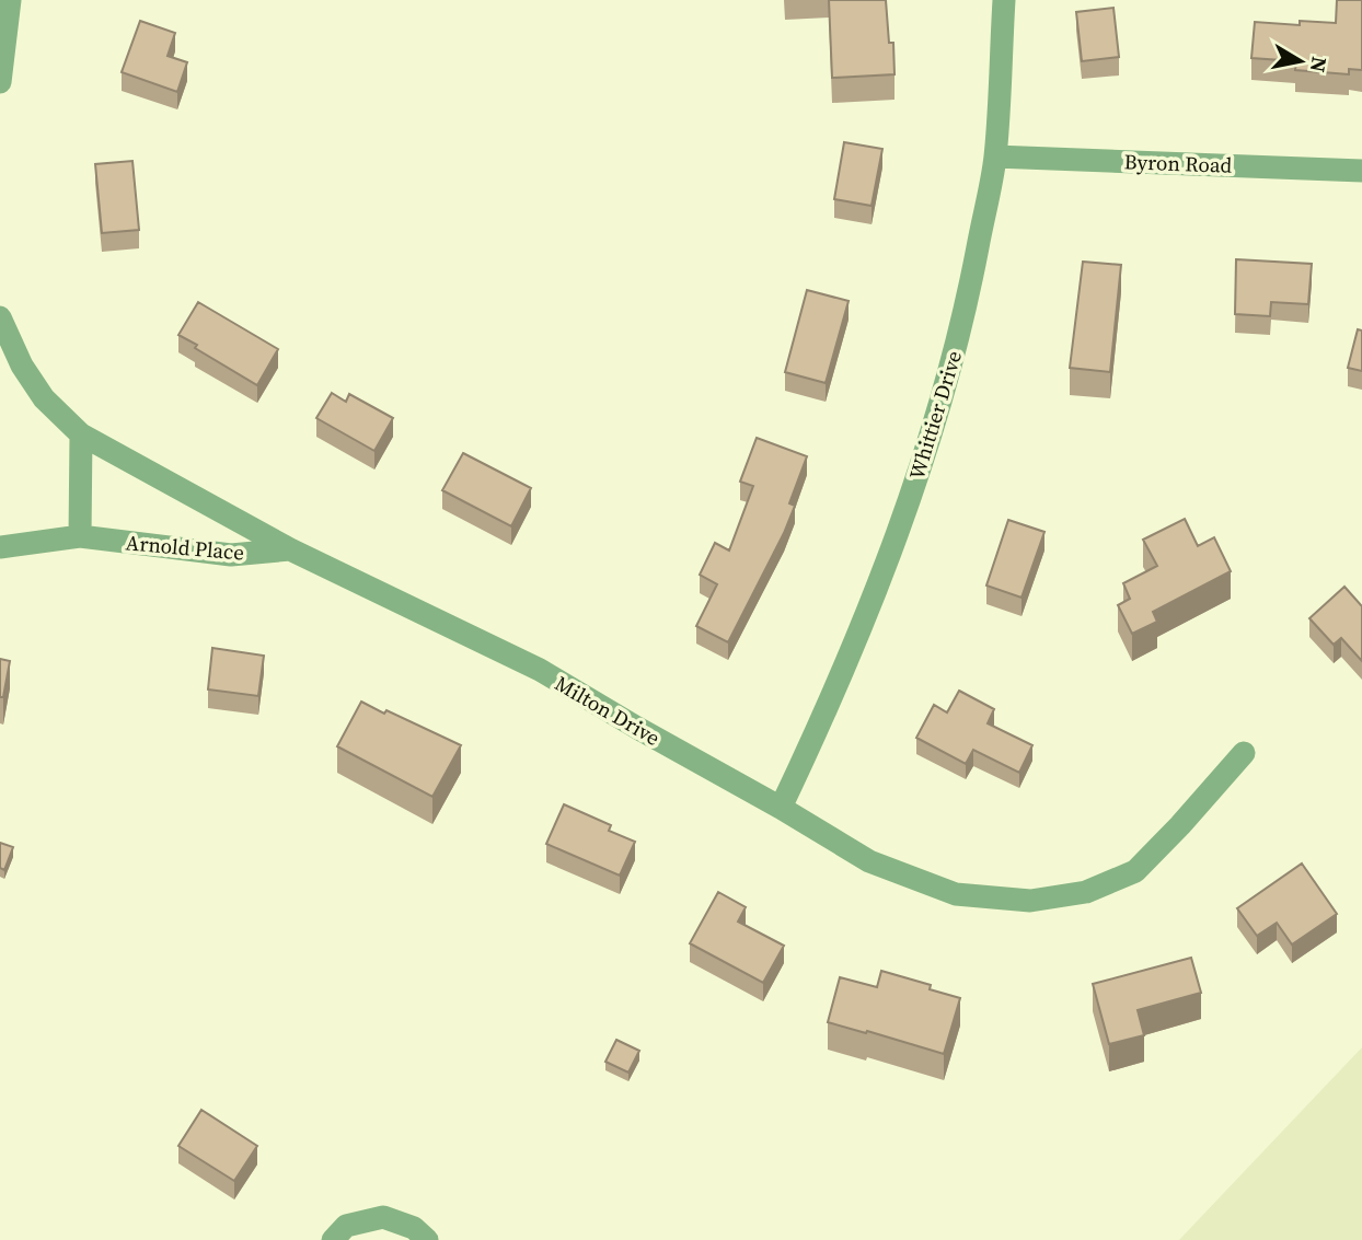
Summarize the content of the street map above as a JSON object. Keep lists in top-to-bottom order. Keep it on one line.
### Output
{"streets":{"street":["Byron Road","Whittier Drive","Arnold Place","Milton Drive"]},"crossings":[["Byron Road","Whittier Drive"],["Whittier Drive","Milton Drive"],["Arnold Place","Milton Drive"]],"north":"right"}
